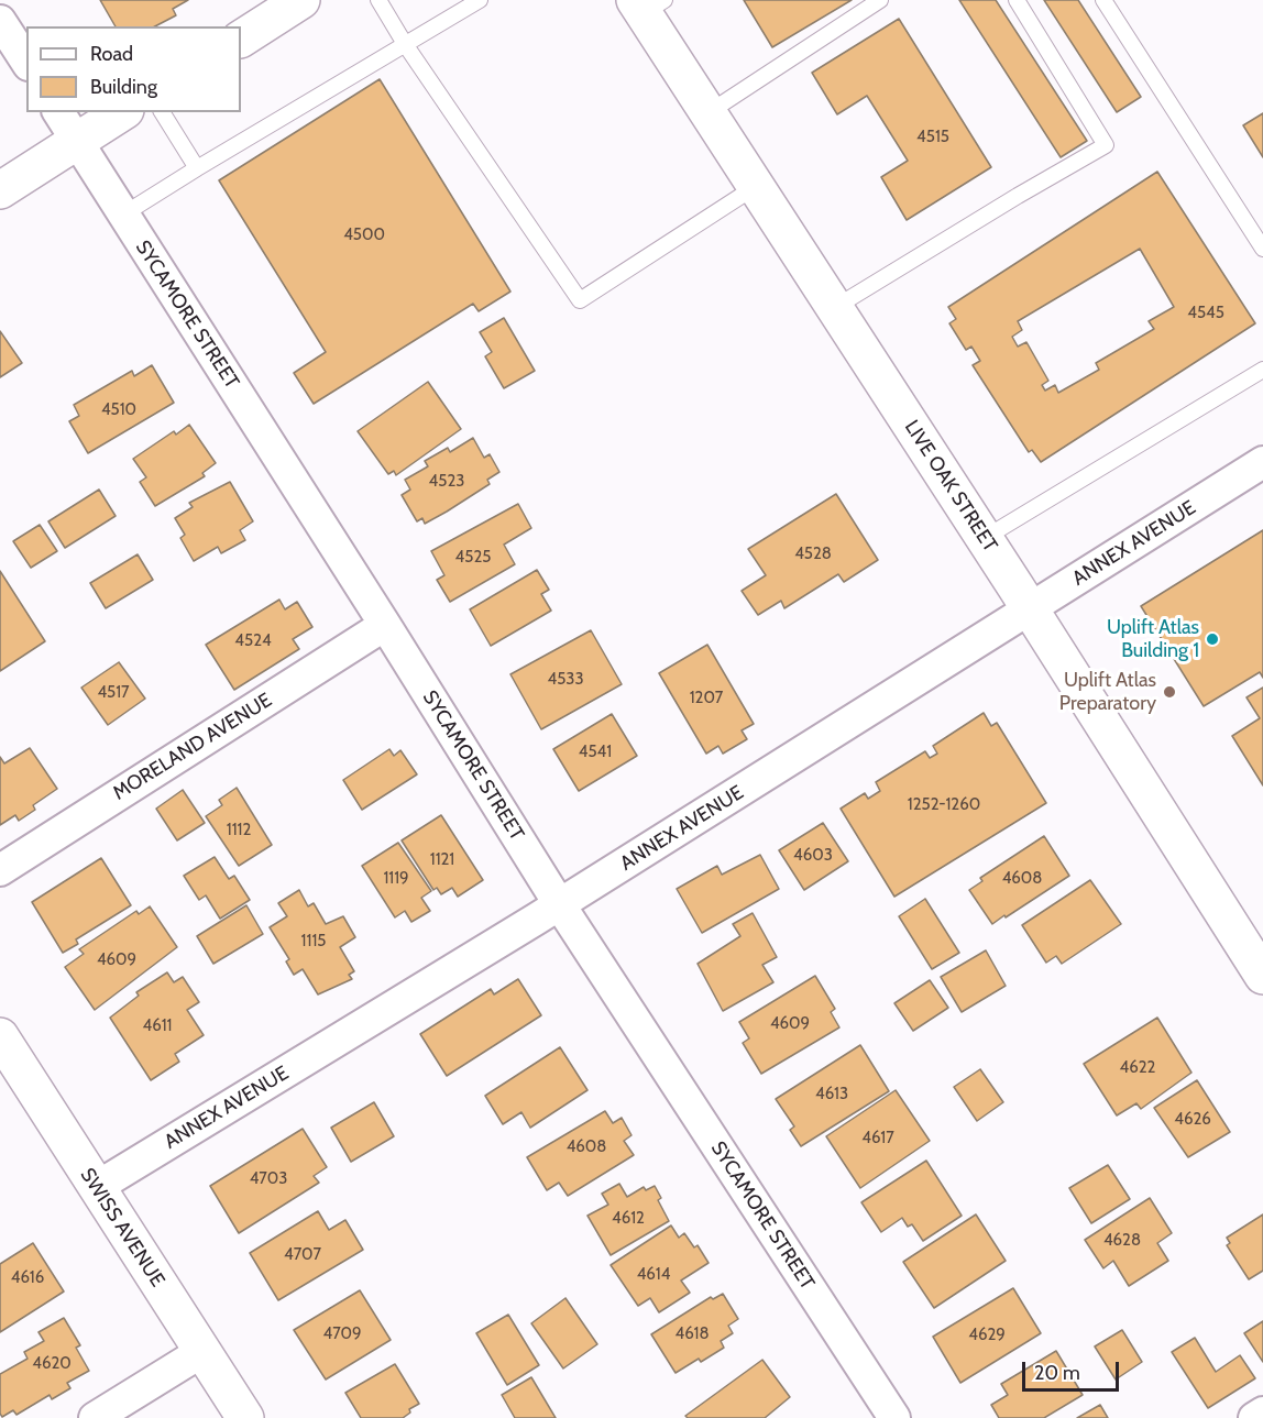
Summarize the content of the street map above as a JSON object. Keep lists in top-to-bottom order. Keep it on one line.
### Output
{"streets":{"street":["SYCAMORE STREET","LIVE OAK STREET","ANNEX AVENUE","MORELAND AVENUE","SWISS AVENUE"]},"crossings":[["SYCAMORE STREET","ANNEX AVENUE"],["SYCAMORE STREET","MORELAND AVENUE"],["LIVE OAK STREET","ANNEX AVENUE"],["ANNEX AVENUE","SWISS AVENUE"]],"places":["Uplift Atlas Building 1","Uplift Atlas Preparatory"],"house_numbers":["4515","4500","4545","4510","4523","4528","4525","4524","4533","4517","1207","4541","1252-1260","1112","4603","1121","1119","4608","1115","4609","4609","4611","4622","4613","4626","4617","4608","4703","4612","4628","4707","4614","4616","4709","4618","4629","4620"],"legend":["Road","Building"],"scale_bar":"20 m"}
